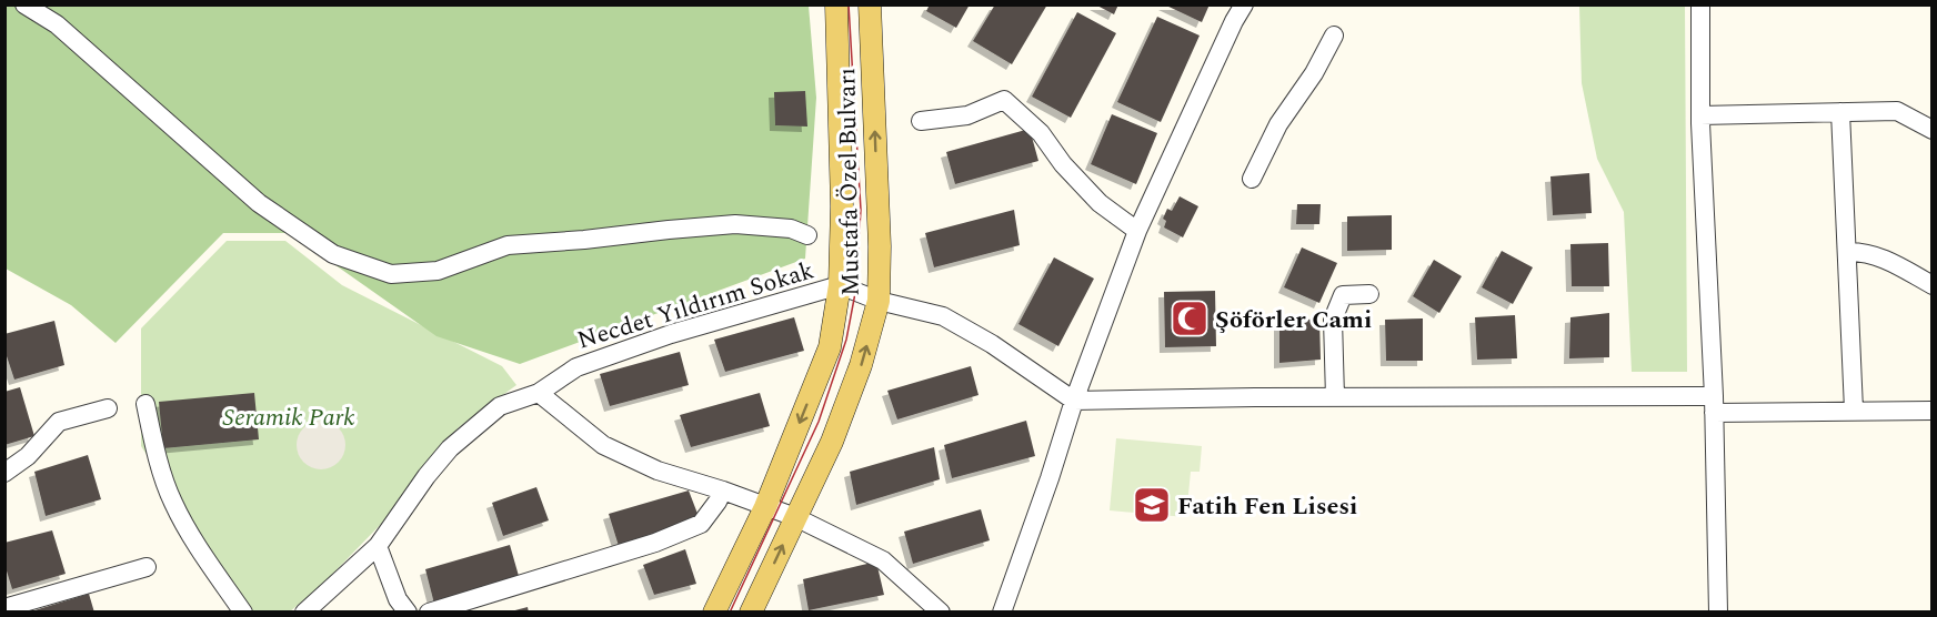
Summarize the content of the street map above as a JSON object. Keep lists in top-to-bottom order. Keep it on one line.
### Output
{"streets":{"main road":["Mustafa Özel Bulvarı"],"street":["Necdet Yıldırım Sokak"]},"crossings":[["Mustafa Özel Bulvarı","Necdet Yıldırım Sokak"]],"parks":["Seramik Park"],"places":{"mosque":["Şöförler Cami"],"school or university":["Fatih Fen Lisesi"]}}
